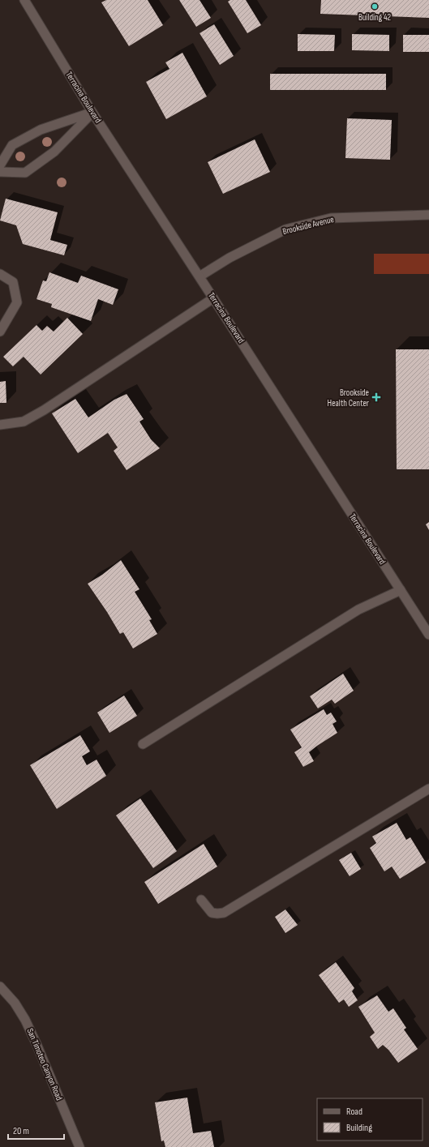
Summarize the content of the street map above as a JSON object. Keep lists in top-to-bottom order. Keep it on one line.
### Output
{"streets":{"main road":["Terracina Boulevard","Brookside Avenue","San Timoteo Canyon Road"]},"crossings":[["Terracina Boulevard","Brookside Avenue"]],"places":{"other":["Building 42"],"health":["Brookside Health Center"]},"legend":["Road","Building"],"scale_bar":"20 m"}
